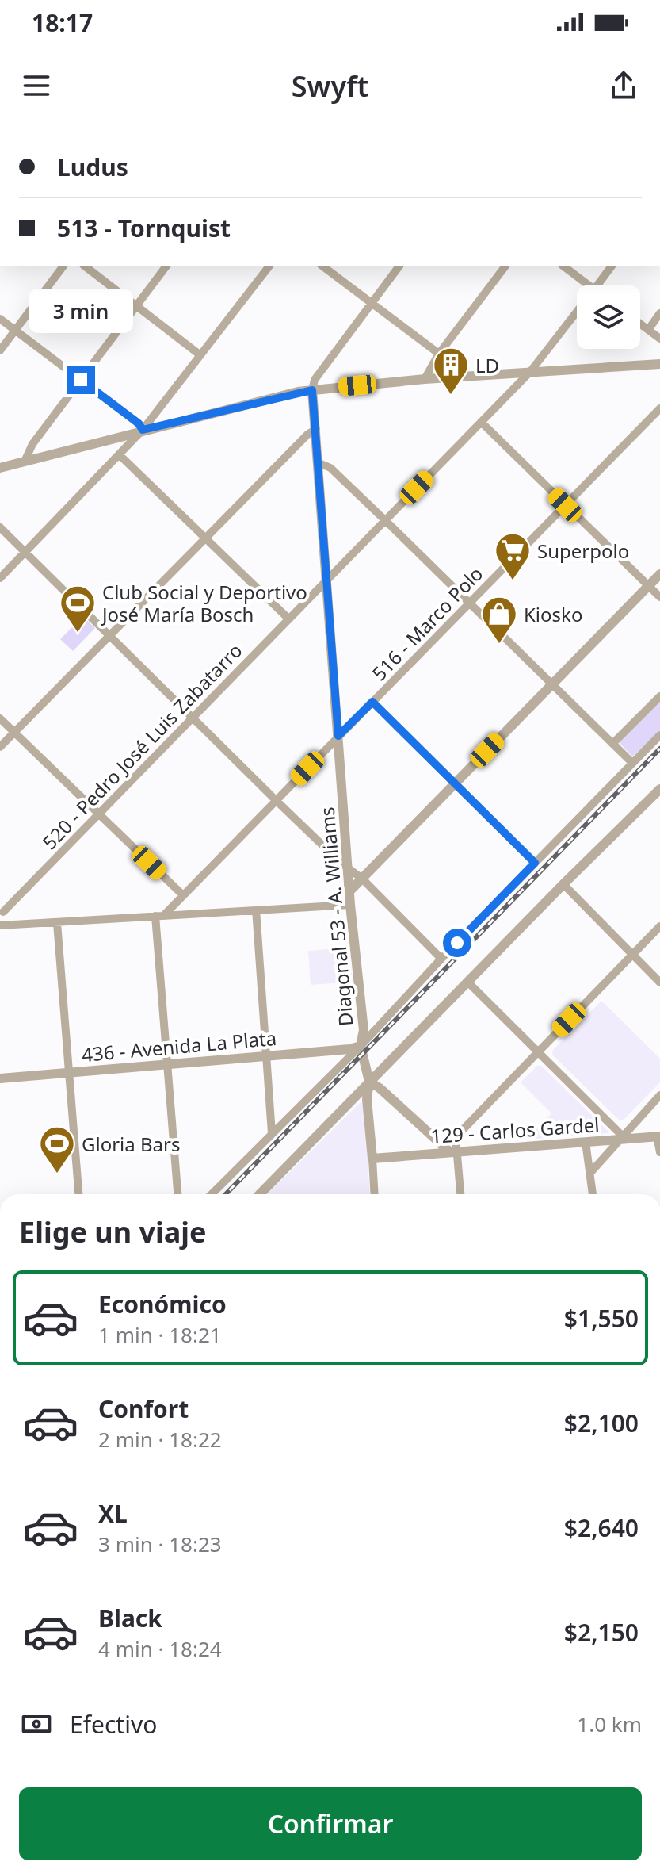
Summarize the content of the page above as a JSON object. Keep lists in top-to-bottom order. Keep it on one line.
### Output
{"streets":{"street":["516 - Marco Polo","520 - Pedro José Luis Zabatarro","Diagonal 53 - A. Williams","436 - Avenida La Plata","129 - Carlos Gardel"]},"crossings":[["516 - Marco Polo","Diagonal 53 - A. Williams"],["520 - Pedro José Luis Zabatarro","Diagonal 53 - A. Williams"],["Diagonal 53 - A. Williams","436 - Avenida La Plata"],["Diagonal 53 - A. Williams","129 - Carlos Gardel"]],"places":{"building":["LD"],"supermarket":["Superpolo"],"sports":["Club Social y Deportivo José María Bosch","Gloria Bars"],"shop":["Kiosko"]},"page":{"status":"18:17","header":"Swyft","banner":["Ludus","513 - Tornquist"],"bubble":"3 min","heading":"Elige un viaje","list":[{"name":"Económico","note":"1 min · 18:21","value":"$1,550"},{"name":"Confort","note":"2 min · 18:22","value":"$2,100"},{"name":"XL","note":"3 min · 18:23","value":"$2,640"},{"name":"Black","note":"4 min · 18:24","value":"$2,150"}],"pay":["Efectivo","1.0 km"],"buttons":"Confirmar"}}
